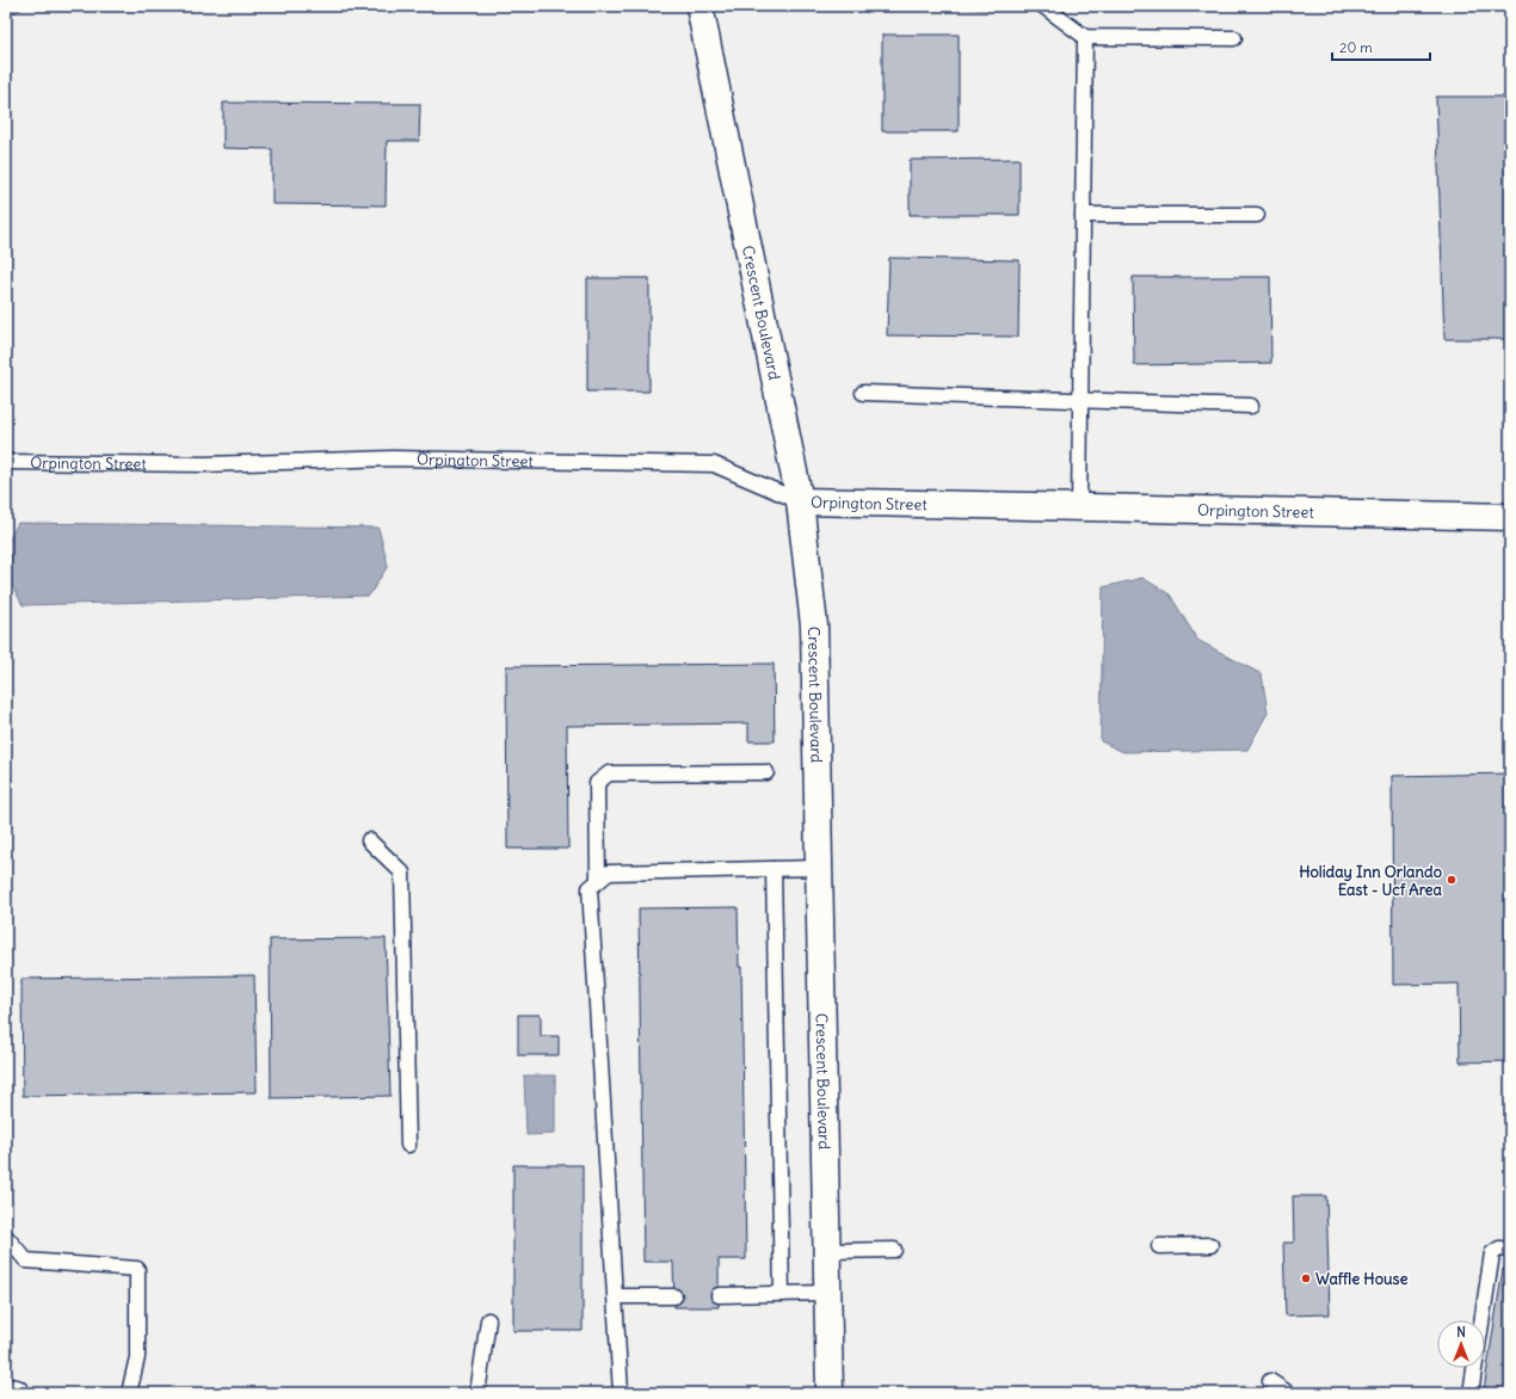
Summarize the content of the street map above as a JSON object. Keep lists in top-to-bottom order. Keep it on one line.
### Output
{"streets":{"main road":["Crescent Boulevard","Orpington Street"]},"crossings":[["Crescent Boulevard","Orpington Street"]],"places":["Holiday Inn Orlando East - Ucf Area","Waffle House"],"scale_bar":"20 m","north":"top"}
